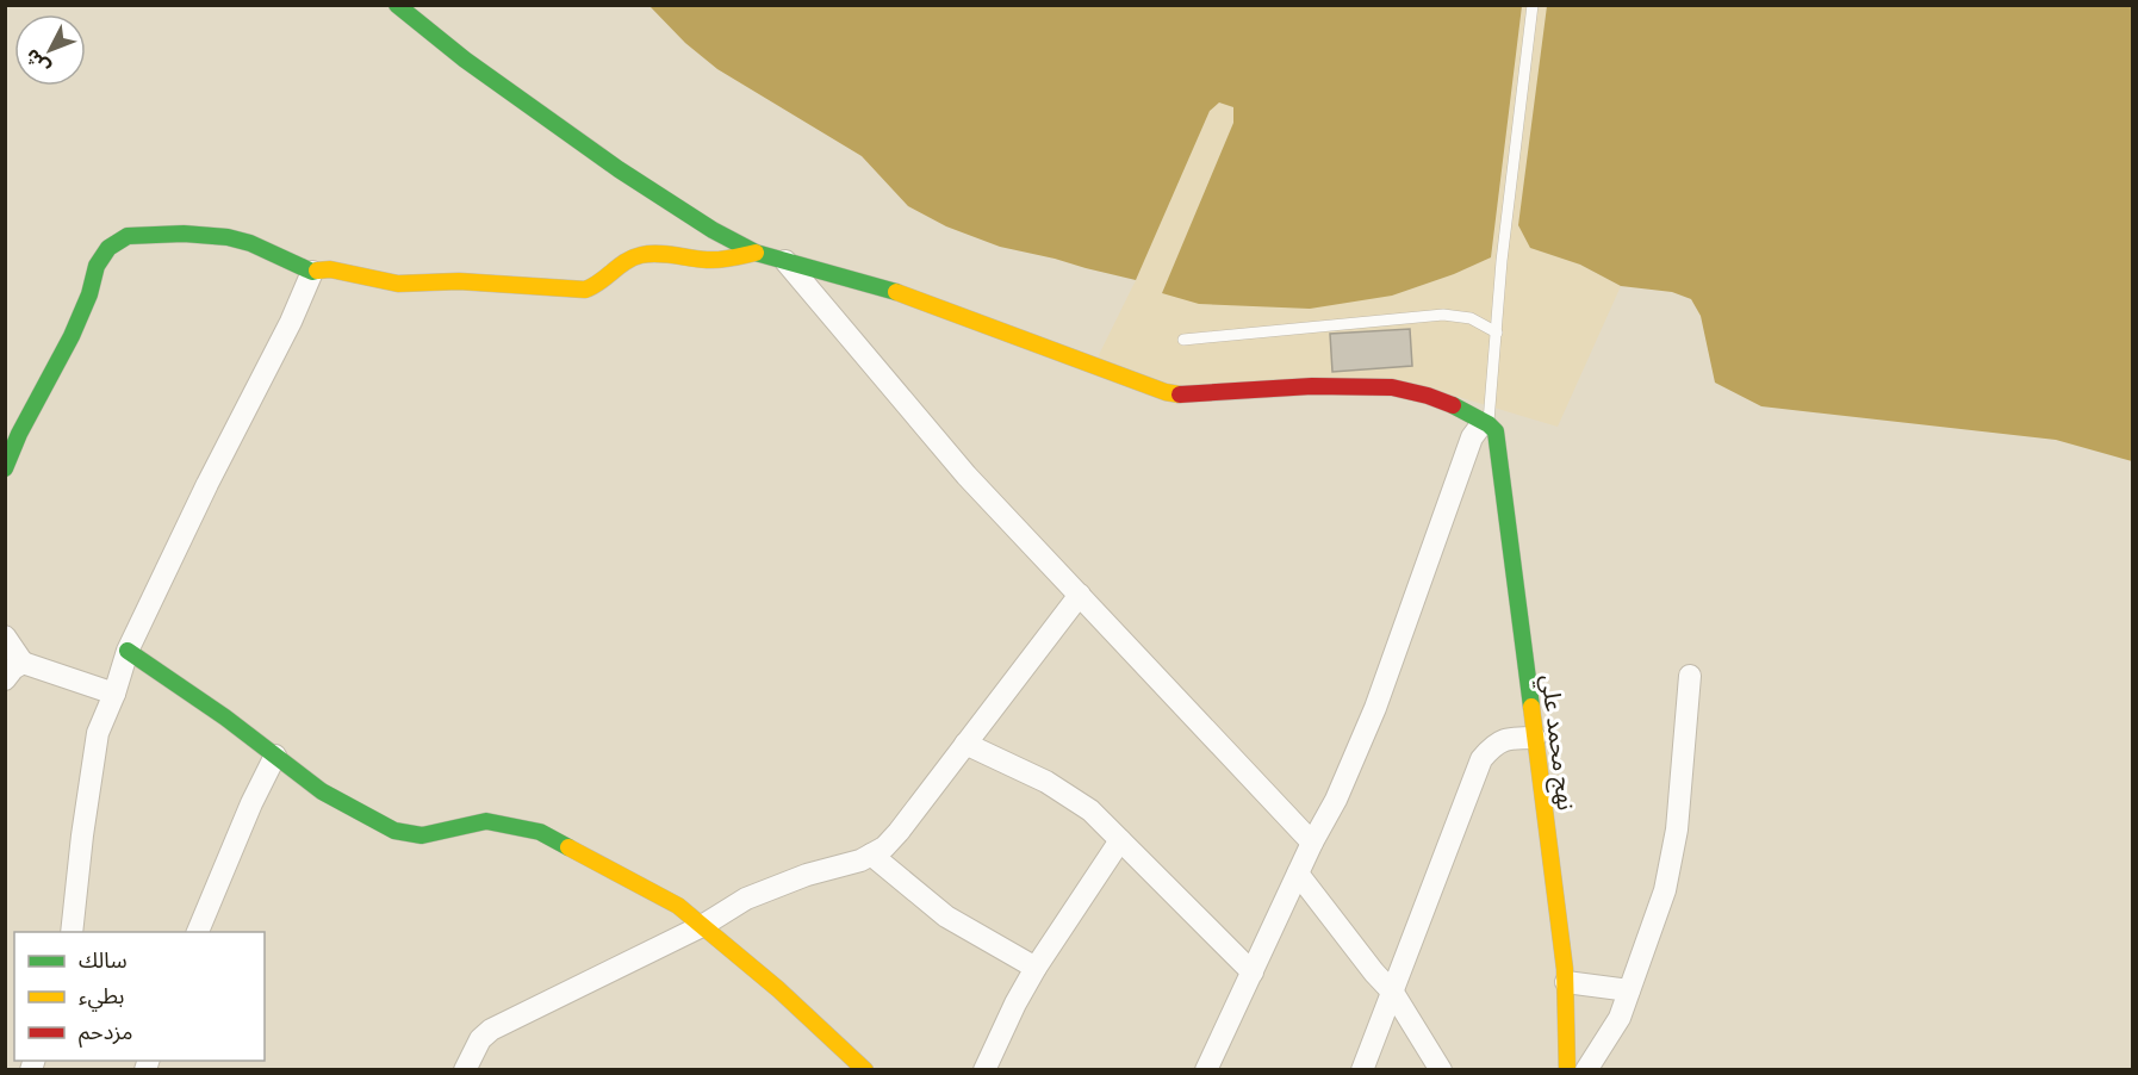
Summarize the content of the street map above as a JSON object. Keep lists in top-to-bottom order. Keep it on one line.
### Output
{"streets":{"street":["نهج محمد علي"]},"legend":["سالك","بطيء","مزدحم"],"north":"bottom left"}
